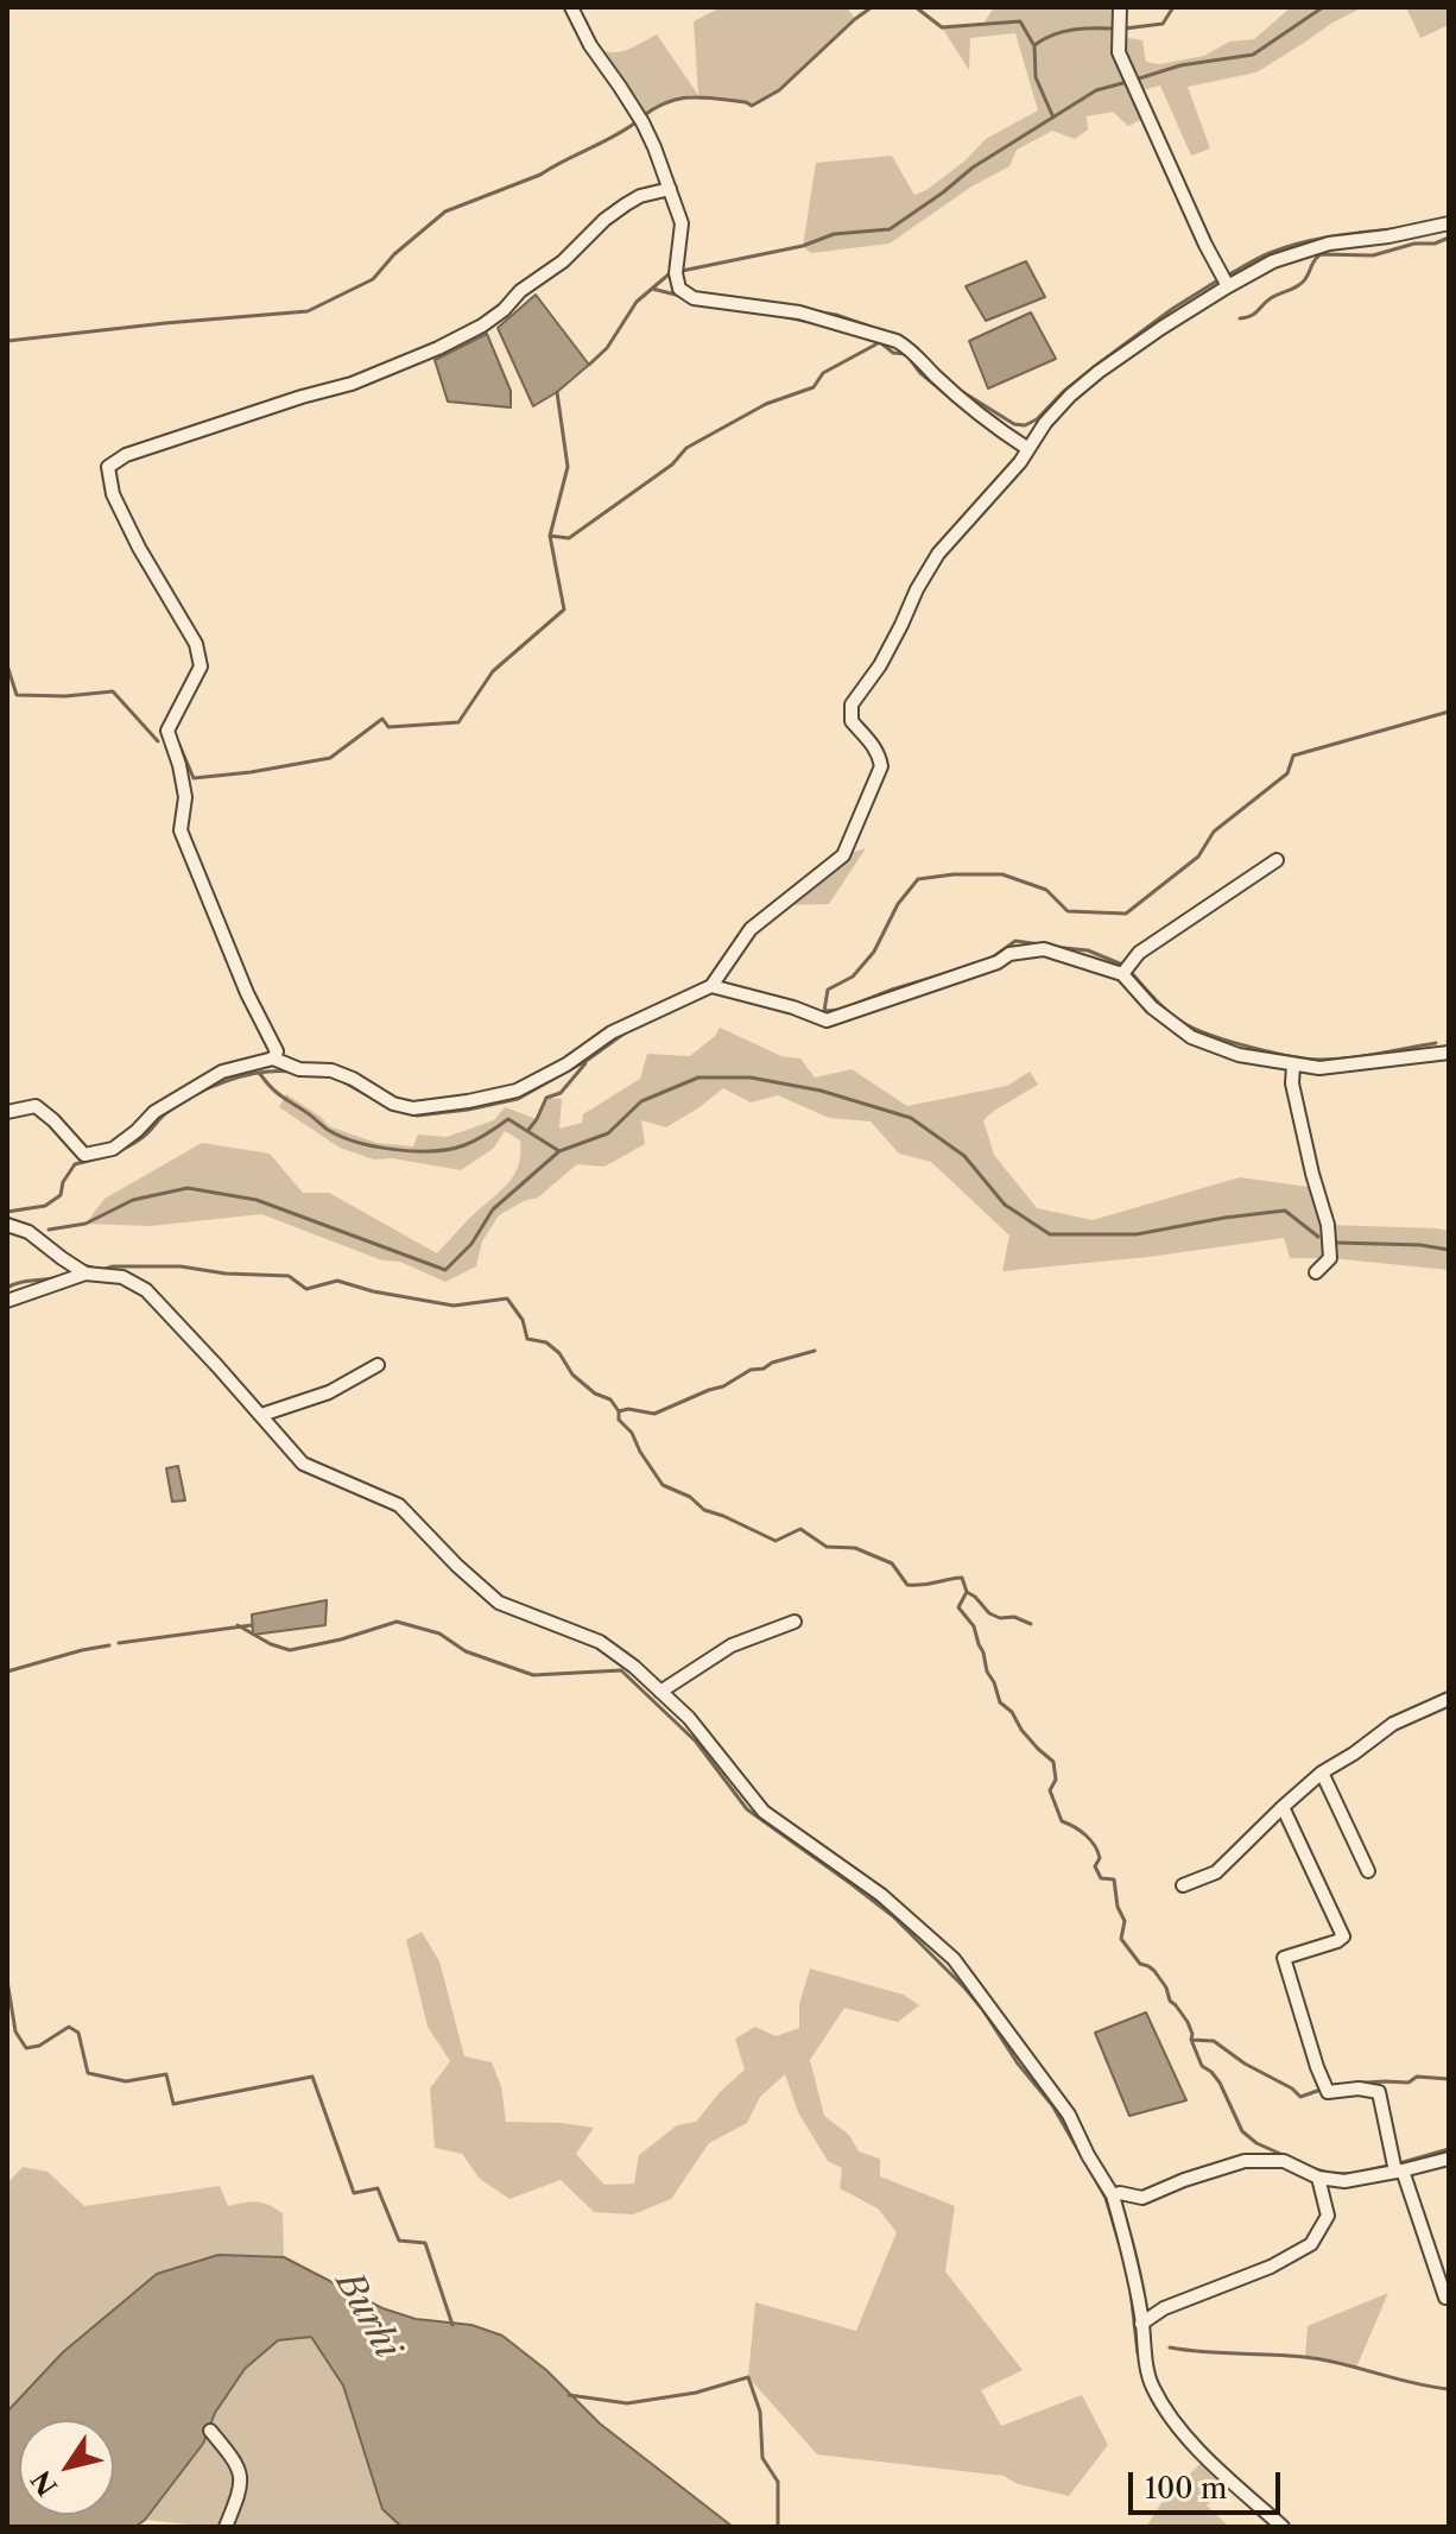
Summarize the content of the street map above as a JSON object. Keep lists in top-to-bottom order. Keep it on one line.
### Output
{"water":["Burhi"],"scale_bar":"100 m","north":"bottom left"}
